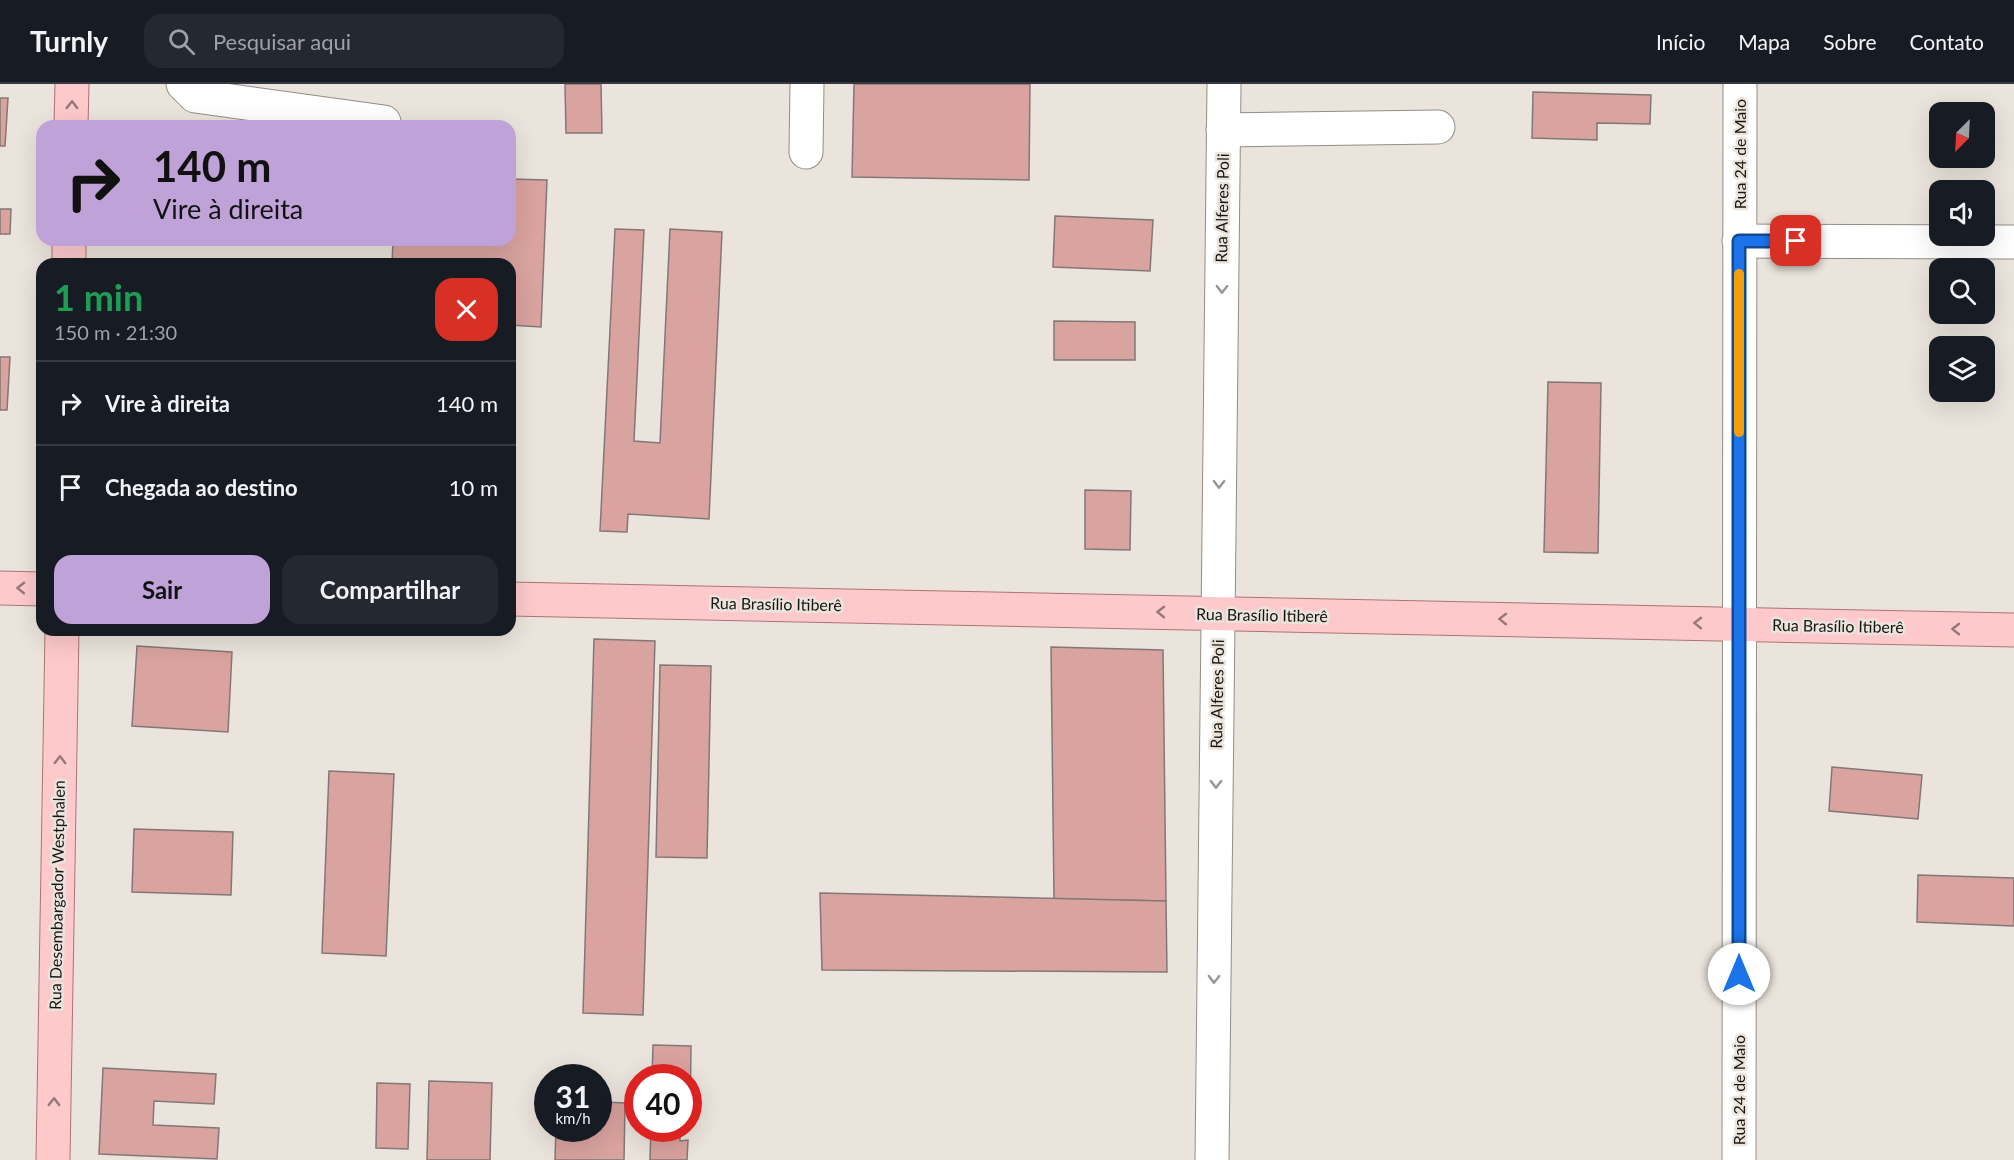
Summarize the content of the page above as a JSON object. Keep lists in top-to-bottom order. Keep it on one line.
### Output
{"streets":{"main road":["Rua Brasílio Itiberê","Rua Desembargador Westphalen"],"street":["Rua 24 de Maio","Rua Alferes Poli"]},"crossings":[["Rua 24 de Maio","Rua Brasílio Itiberê"],["Rua Alferes Poli","Rua Brasílio Itiberê"]],"one_way":["Rua Alferes Poli","Rua Brasílio Itiberê","Rua Desembargador Westphalen"],"north":"bottom left","page":{"header":"Turnly","search":"Pesquisar aqui","nav":["Início","Mapa","Sobre","Contato"],"turn":["140 m","Vire à direita"],"heading":["1 min","150 m · 21:30"],"list":[{"name":"Vire à direita","value":"140 m"},{"name":"Chegada ao destino","value":"10 m"}],"buttons":["Sair","Compartilhar"],"speed":"31 km/h","limit":"40"}}
